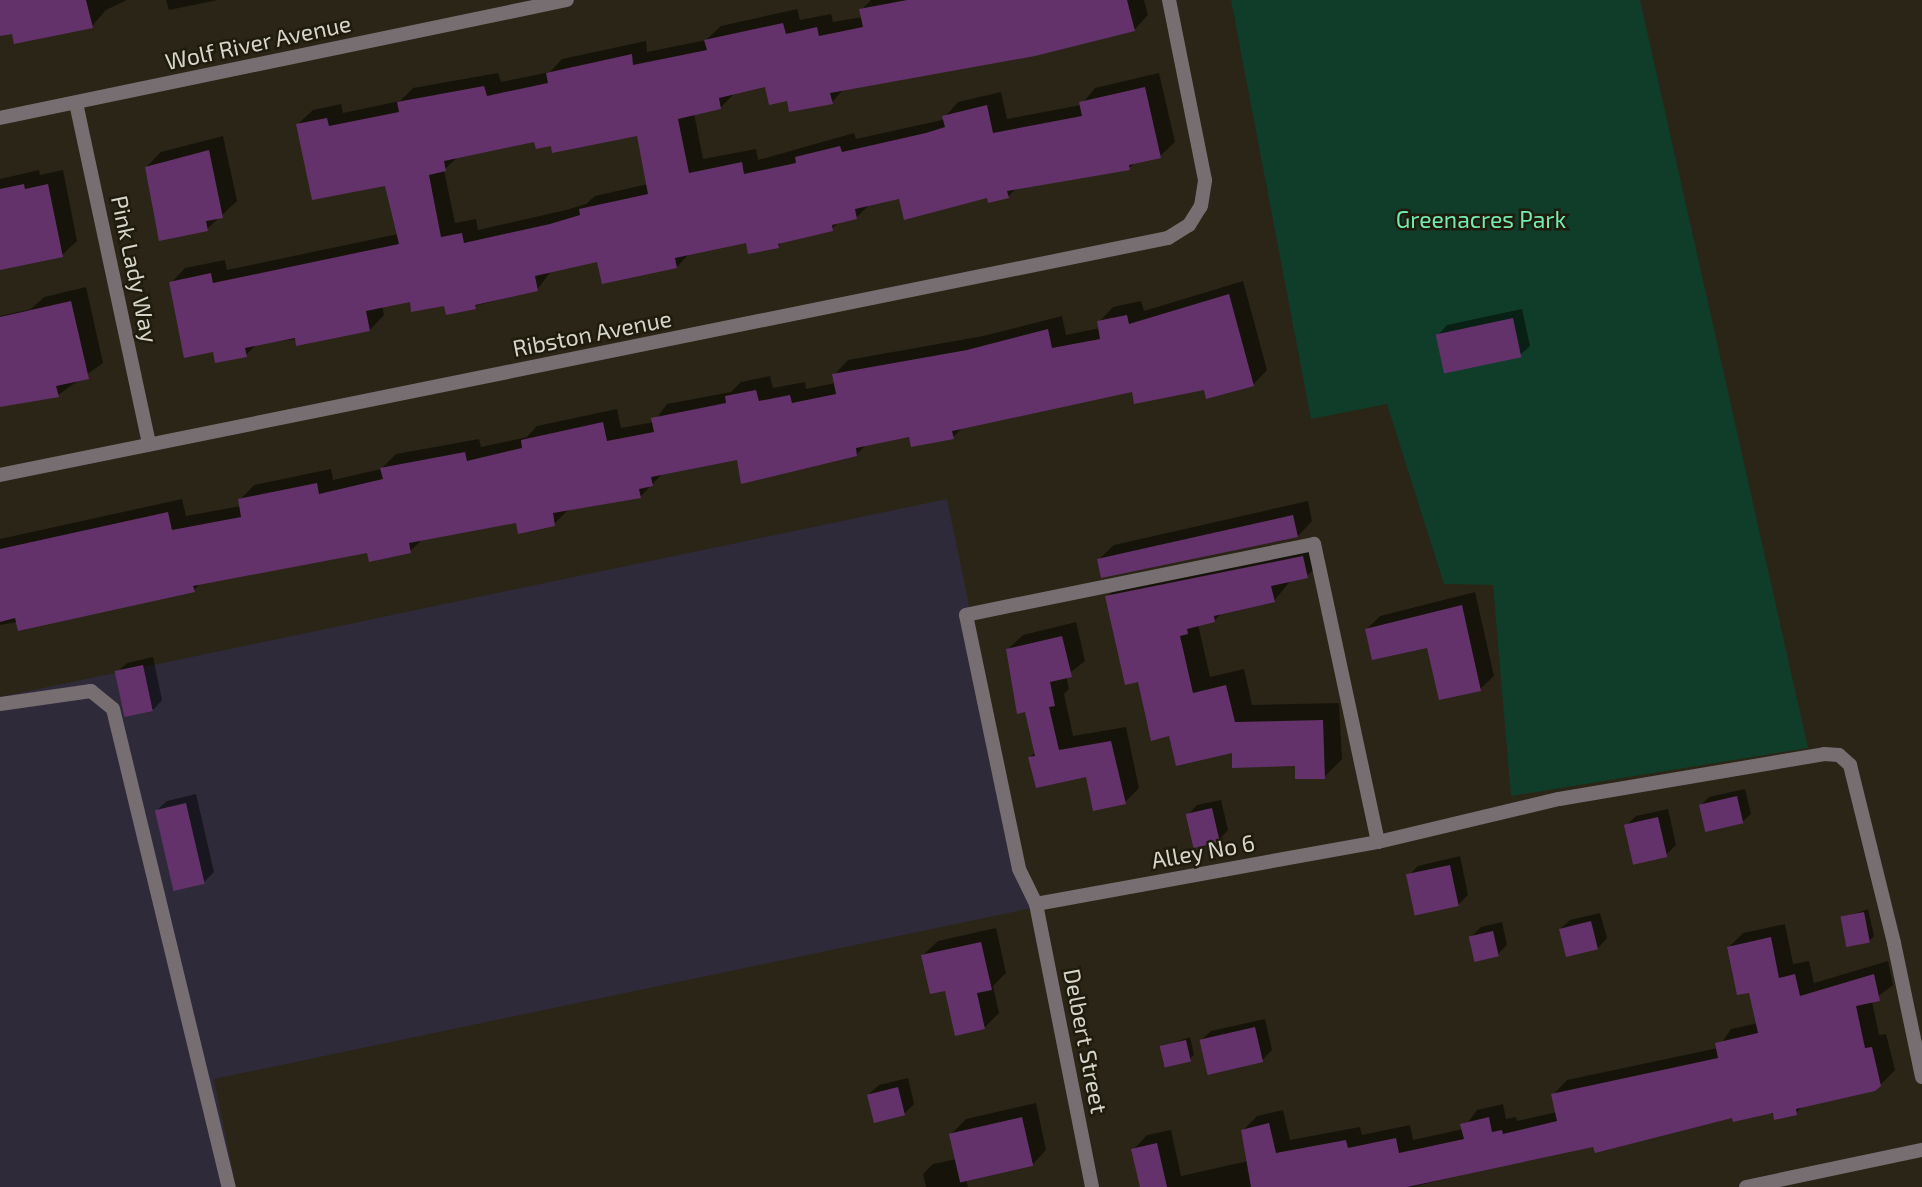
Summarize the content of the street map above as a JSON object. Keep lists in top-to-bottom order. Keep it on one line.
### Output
{"streets":{"street":["Wolf River Avenue","Pink Lady Way","Ribston Avenue","Alley No 6","Delbert Street"]},"crossings":[["Wolf River Avenue","Pink Lady Way"],["Pink Lady Way","Ribston Avenue"],["Alley No 6","Delbert Street"]],"parks":["Greenacres Park"]}
